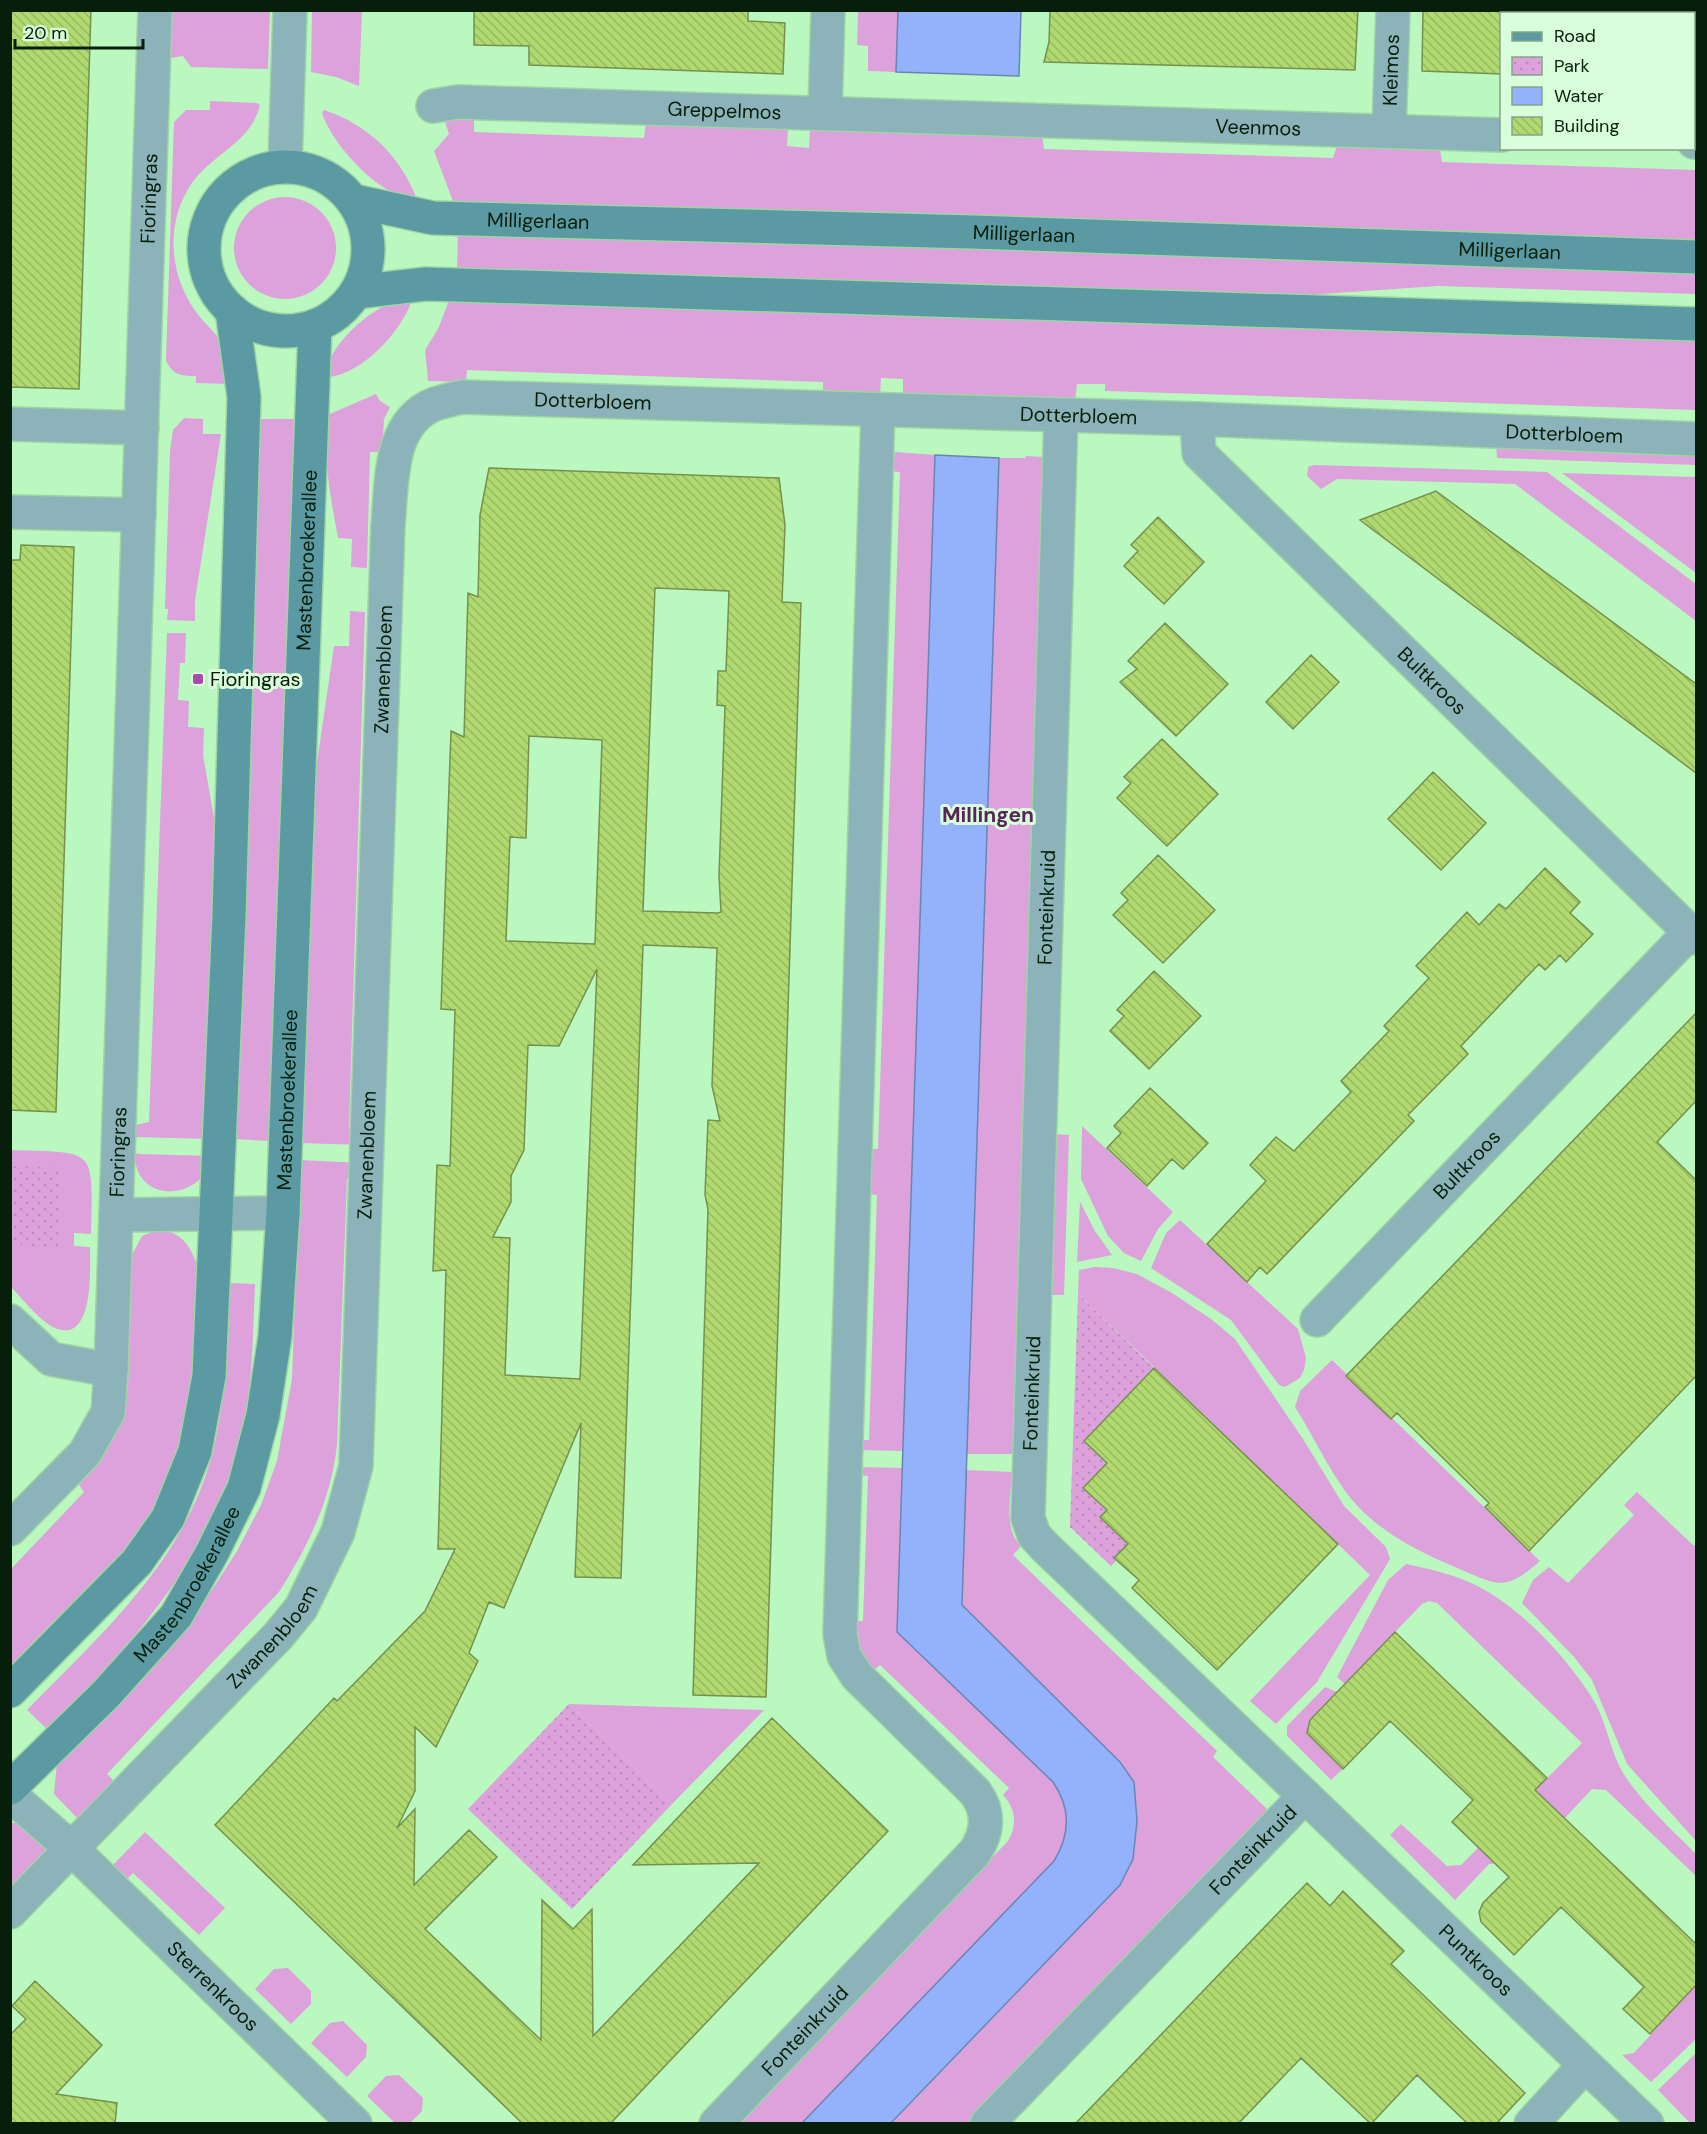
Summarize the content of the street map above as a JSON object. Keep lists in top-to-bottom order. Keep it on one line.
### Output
{"streets":{"main road":["Milligerlaan","Mastenbroekerallee"],"street":["Kleimos","Greppelmos","Veenmos","Fioringras","Dotterbloem","Zwanenbloem","Bultkroos","Fonteinkruid","Puntkroos","Sterrenkroos"]},"crossings":[["Kleimos","Veenmos"],["Greppelmos","Veenmos"],["Fioringras","Mastenbroekerallee"],["Milligerlaan","Mastenbroekerallee"],["Dotterbloem","Zwanenbloem"],["Dotterbloem","Bultkroos"],["Dotterbloem","Fonteinkruid"],["Zwanenbloem","Sterrenkroos"],["Fonteinkruid","Puntkroos"]],"districts":["Millingen"],"places":{"transit":["Fioringras"]},"legend":["Road","Park","Water","Building"],"scale_bar":"20 m"}
